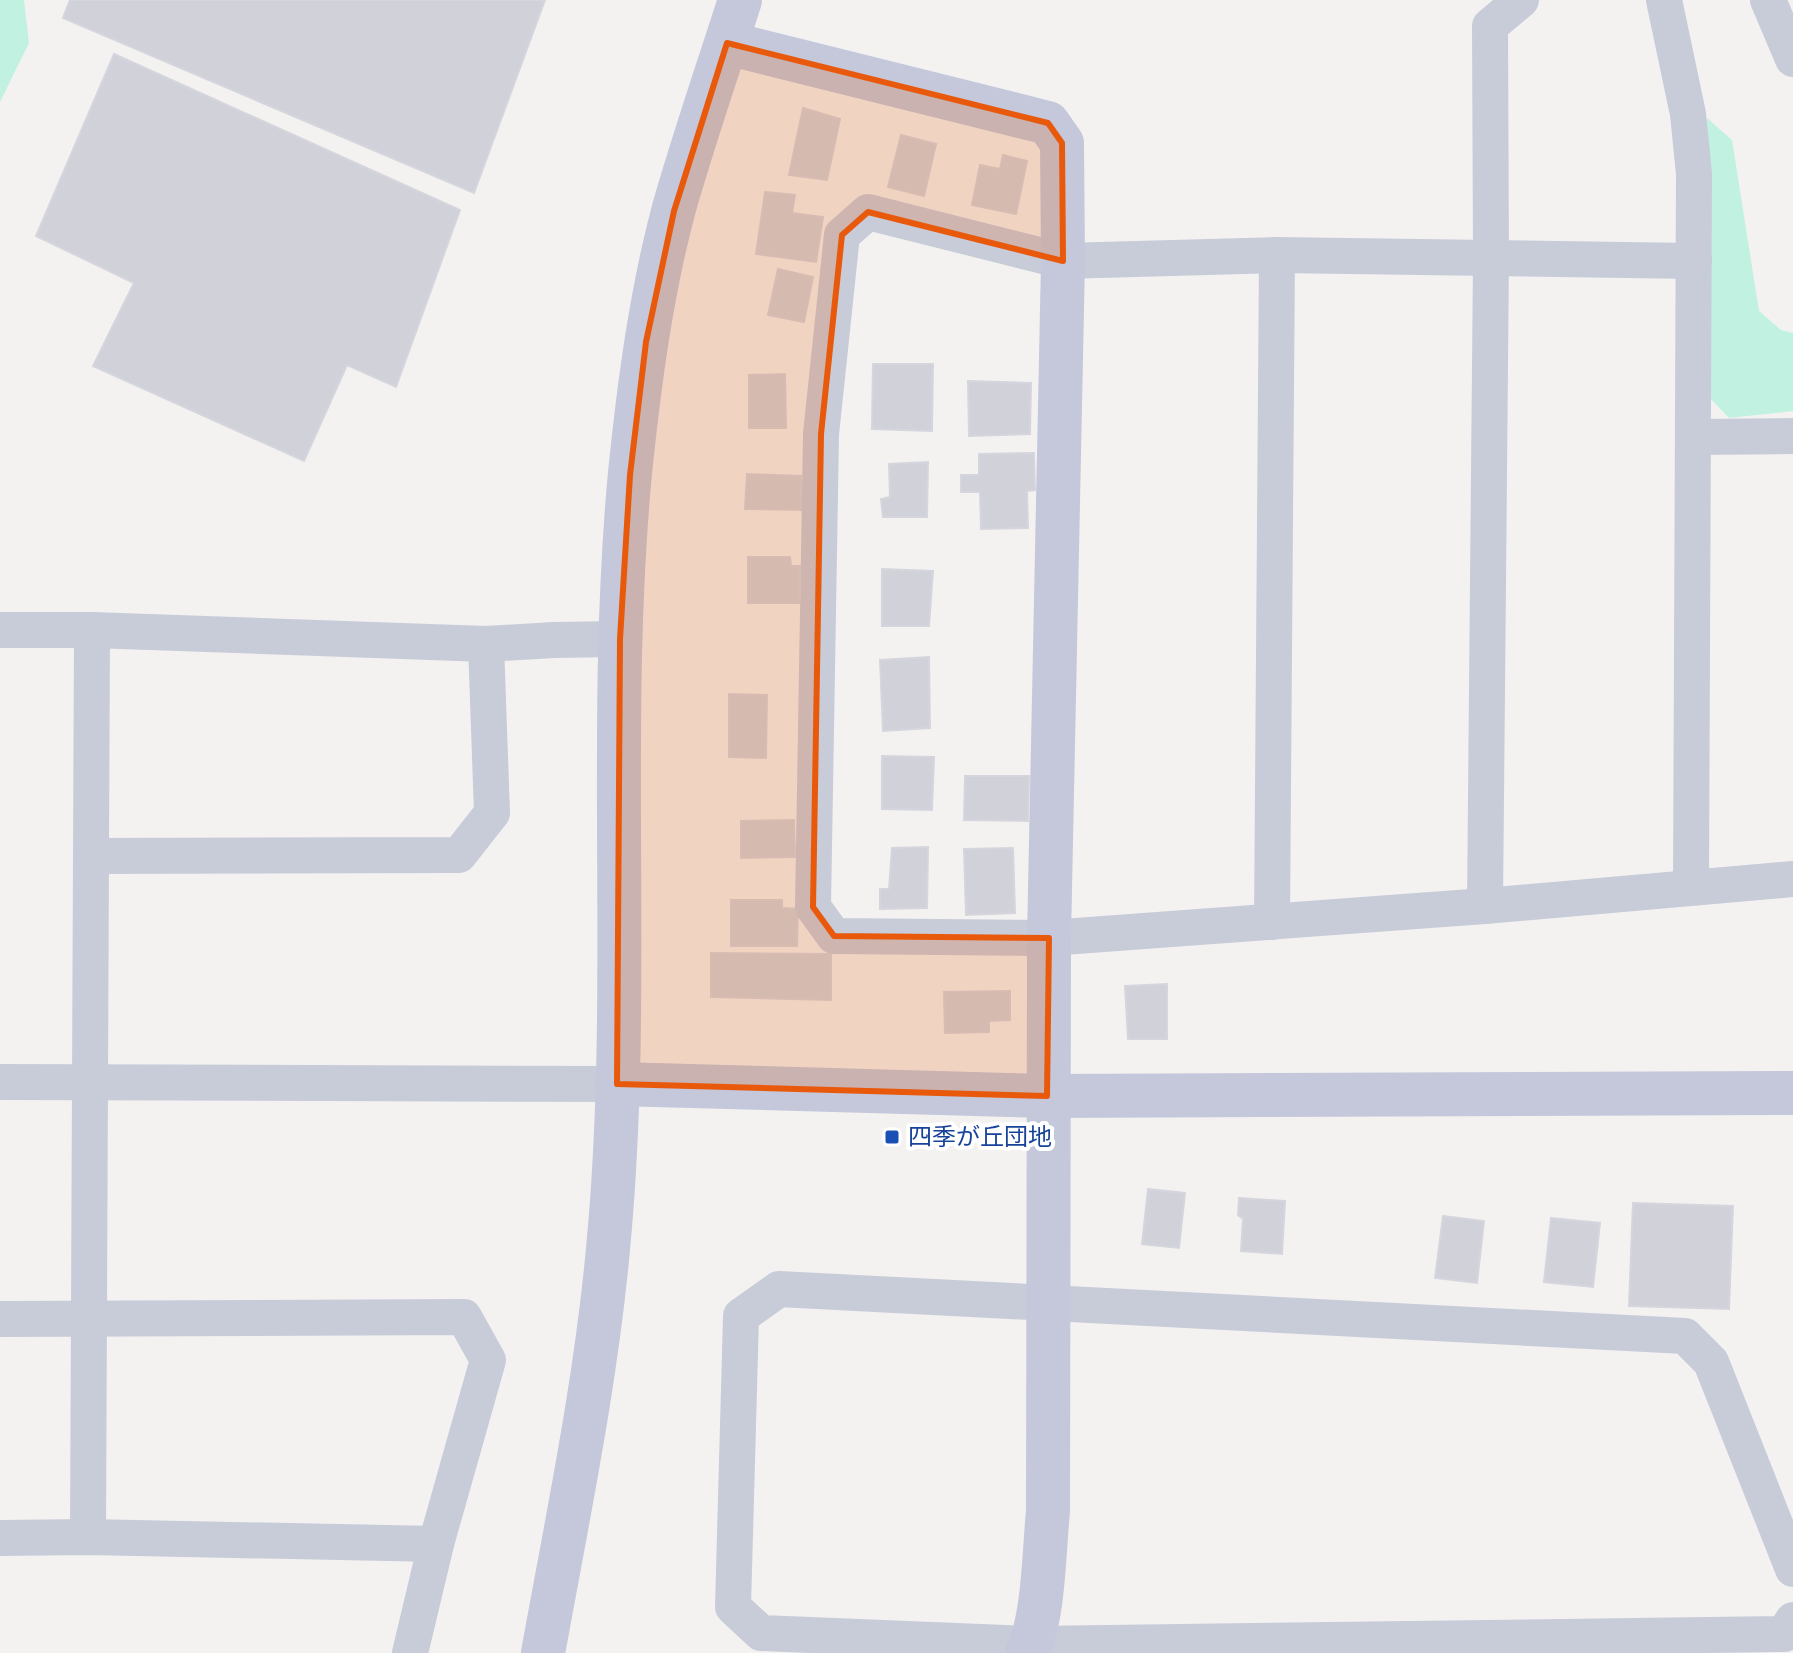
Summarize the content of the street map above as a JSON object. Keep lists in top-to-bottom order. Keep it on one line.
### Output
{"places":{"transit":["四季が丘団地"]}}
